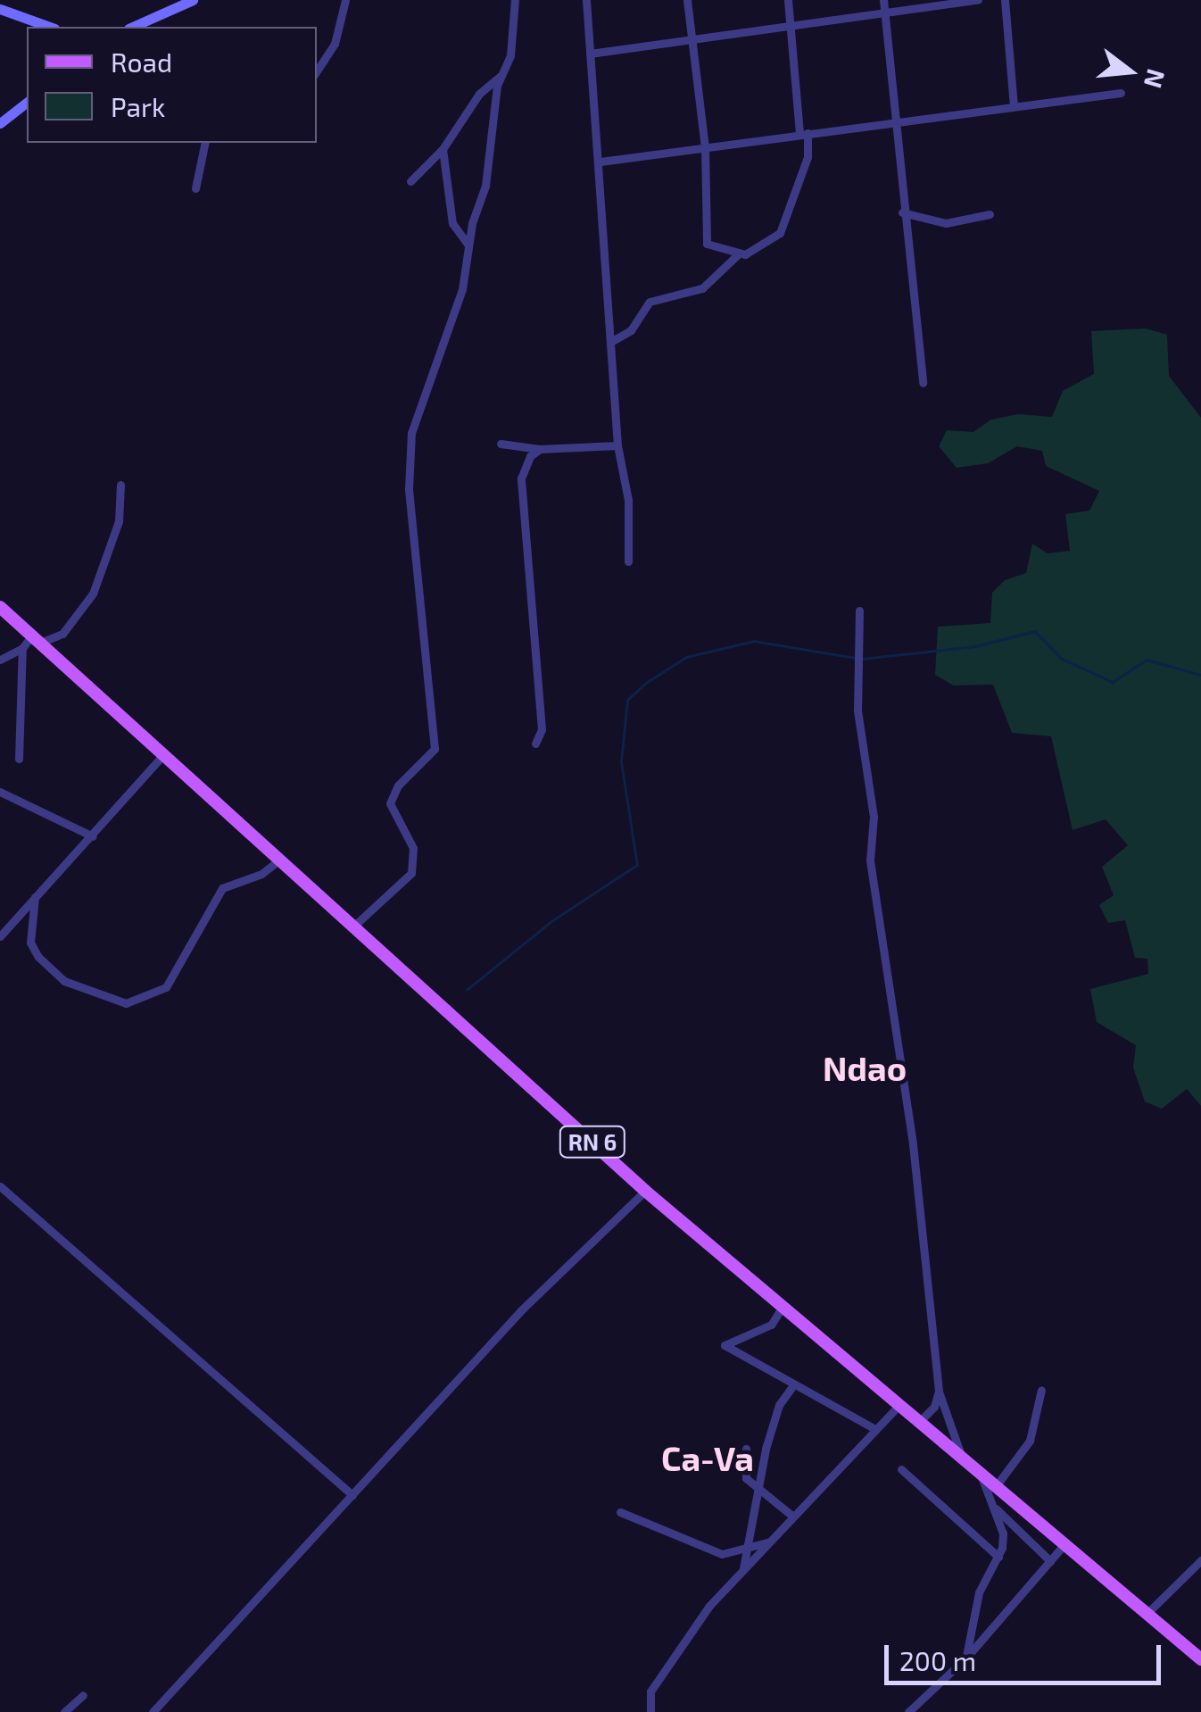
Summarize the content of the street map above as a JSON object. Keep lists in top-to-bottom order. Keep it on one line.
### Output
{"streets":{"main road":["RN 6"]},"districts":["Ndao","Ca-Va"],"legend":["Road","Park"],"scale_bar":"200 m","north":"right"}
